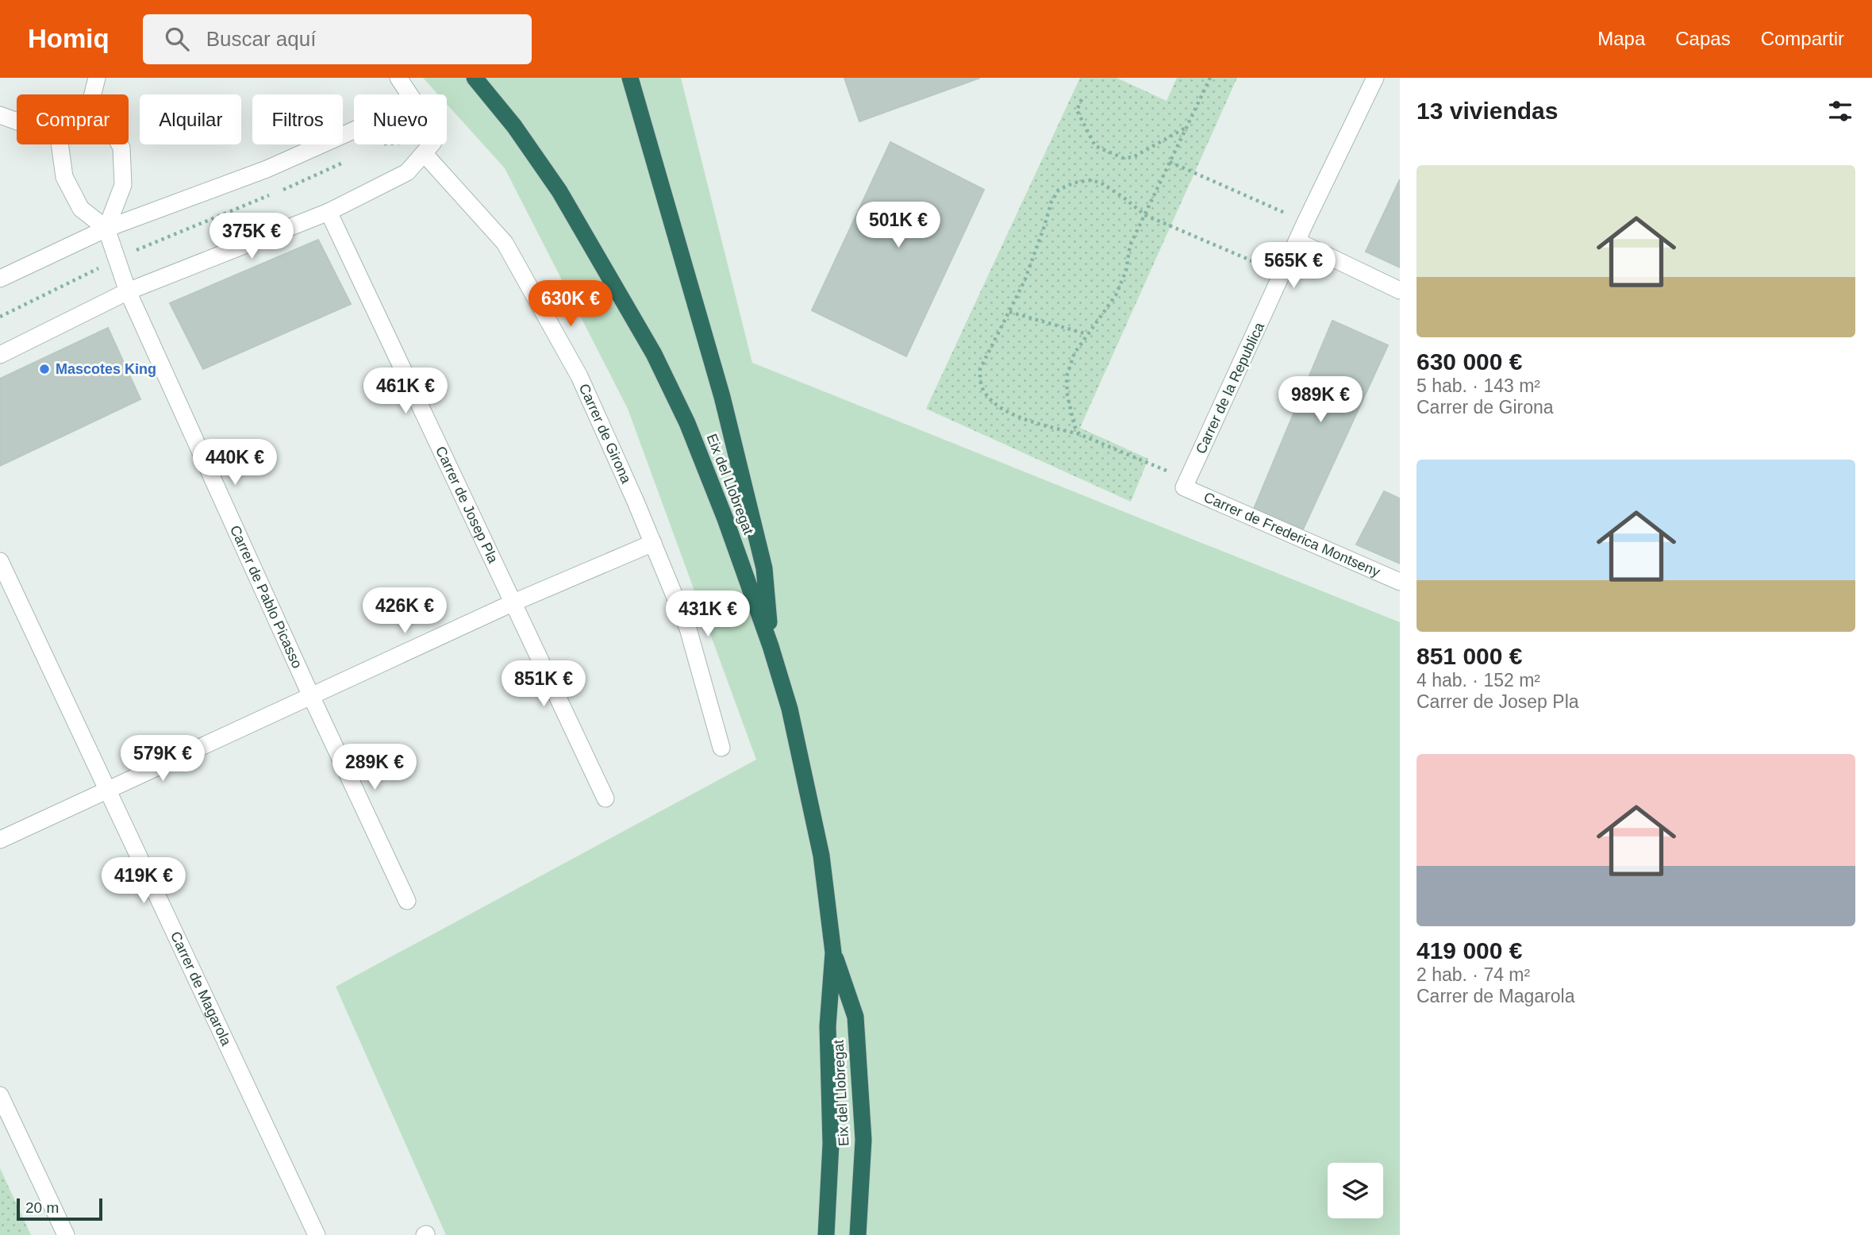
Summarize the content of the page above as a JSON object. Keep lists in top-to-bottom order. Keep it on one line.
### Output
{"streets":{"highway":["Eix del Llobregat"],"street":["Carrer de la Republica","Carrer de Girona","Carrer de Josep Pla","Carrer de Frederica Montseny","Carrer de Pablo Picasso","Carrer de Magarola"]},"crossings":[["Carrer de la Republica","Carrer de Frederica Montseny"]],"places":["Mascotes King"],"scale_bar":"20 m","page":{"header":"Homiq","search":"Buscar aquí","nav":["Mapa","Capas","Compartir"],"heading":"13 viviendas","chip":["Comprar","Alquilar","Filtros","Nuevo"],"list":[{"name":"630 000 €","note":"5 hab. · 143 m² · Carrer de Girona"},{"name":"851 000 €","note":"4 hab. · 152 m² · Carrer de Josep Pla"},{"name":"419 000 €","note":"2 hab. · 74 m² · Carrer de Magarola"}],"price":["501K €","375K €","565K €","630K €","461K €","989K €","440K €","426K €","431K €","851K €","579K €","289K €","419K €"],"scale":"20 m"}}
